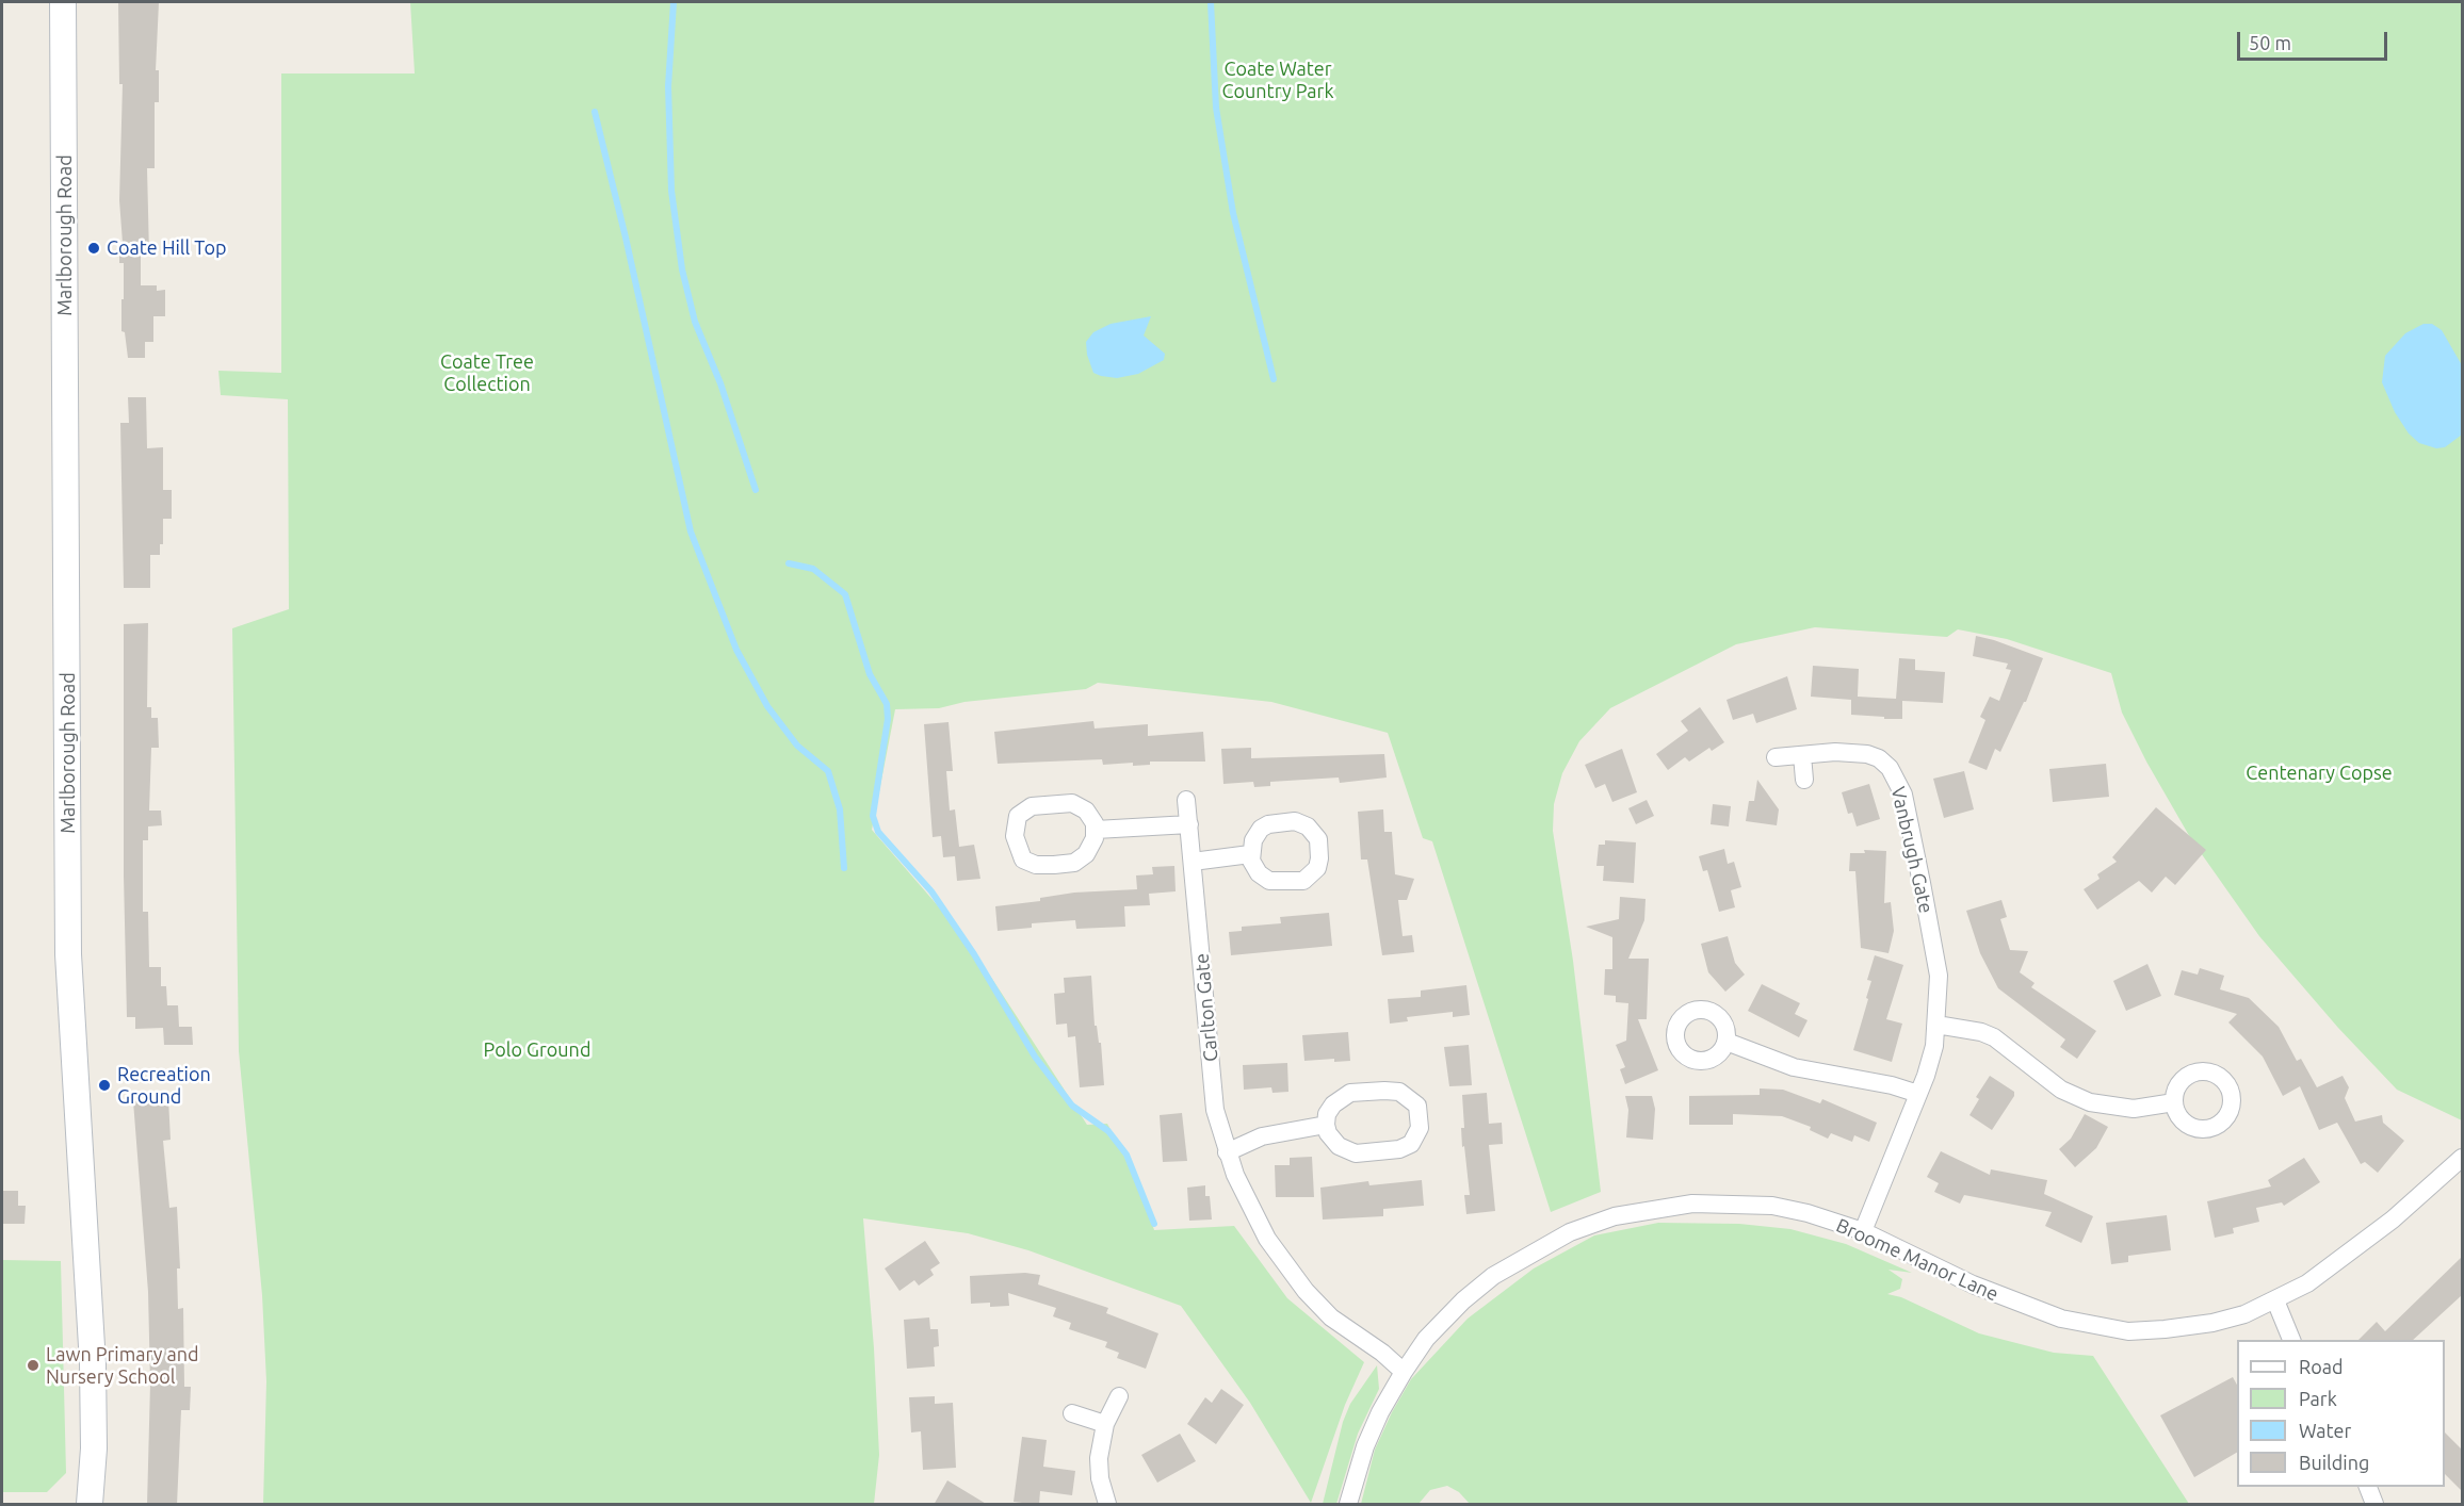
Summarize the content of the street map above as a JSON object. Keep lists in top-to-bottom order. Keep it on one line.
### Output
{"streets":{"main road":["Marlborough Road"],"street":["Vanbrugh Gate","Carlton Gate","Broome Manor Lane"]},"crossings":[["Vanbrugh Gate","Broome Manor Lane"],["Carlton Gate","Broome Manor Lane"]],"parks":["Coate Water Country Park","Coate Tree Collection","Centenary Copse","Polo Ground"],"places":["Coate Hill Top","Recreation Ground","Lawn Primary and Nursery School"],"legend":["Road","Park","Water","Building"],"scale_bar":"50 m"}
